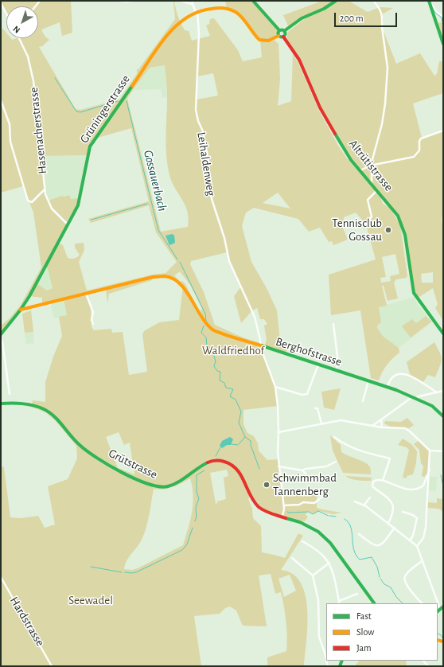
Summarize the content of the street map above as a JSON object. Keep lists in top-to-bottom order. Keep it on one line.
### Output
{"streets":{"main road":["Grüningerstrasse","Altrütistrasse","Berghofstrasse","Grütstrasse"],"street":["Hasenacherstrasse","Leihaldenweg","Hardstrasse"]},"crossings":[["Grüningerstrasse","Hasenacherstrasse"],["Grüningerstrasse","Leihaldenweg"],["Grüningerstrasse","Berghofstrasse"],["Leihaldenweg","Berghofstrasse"]],"water":["Gossauerbach"],"parks":["Waldfriedhof","Seewadel"],"places":["Tennisclub Gossau","Schwimmbad Tannenberg"],"legend":["Fast","Slow","Jam"],"scale_bar":"200 m","north":"bottom left"}
